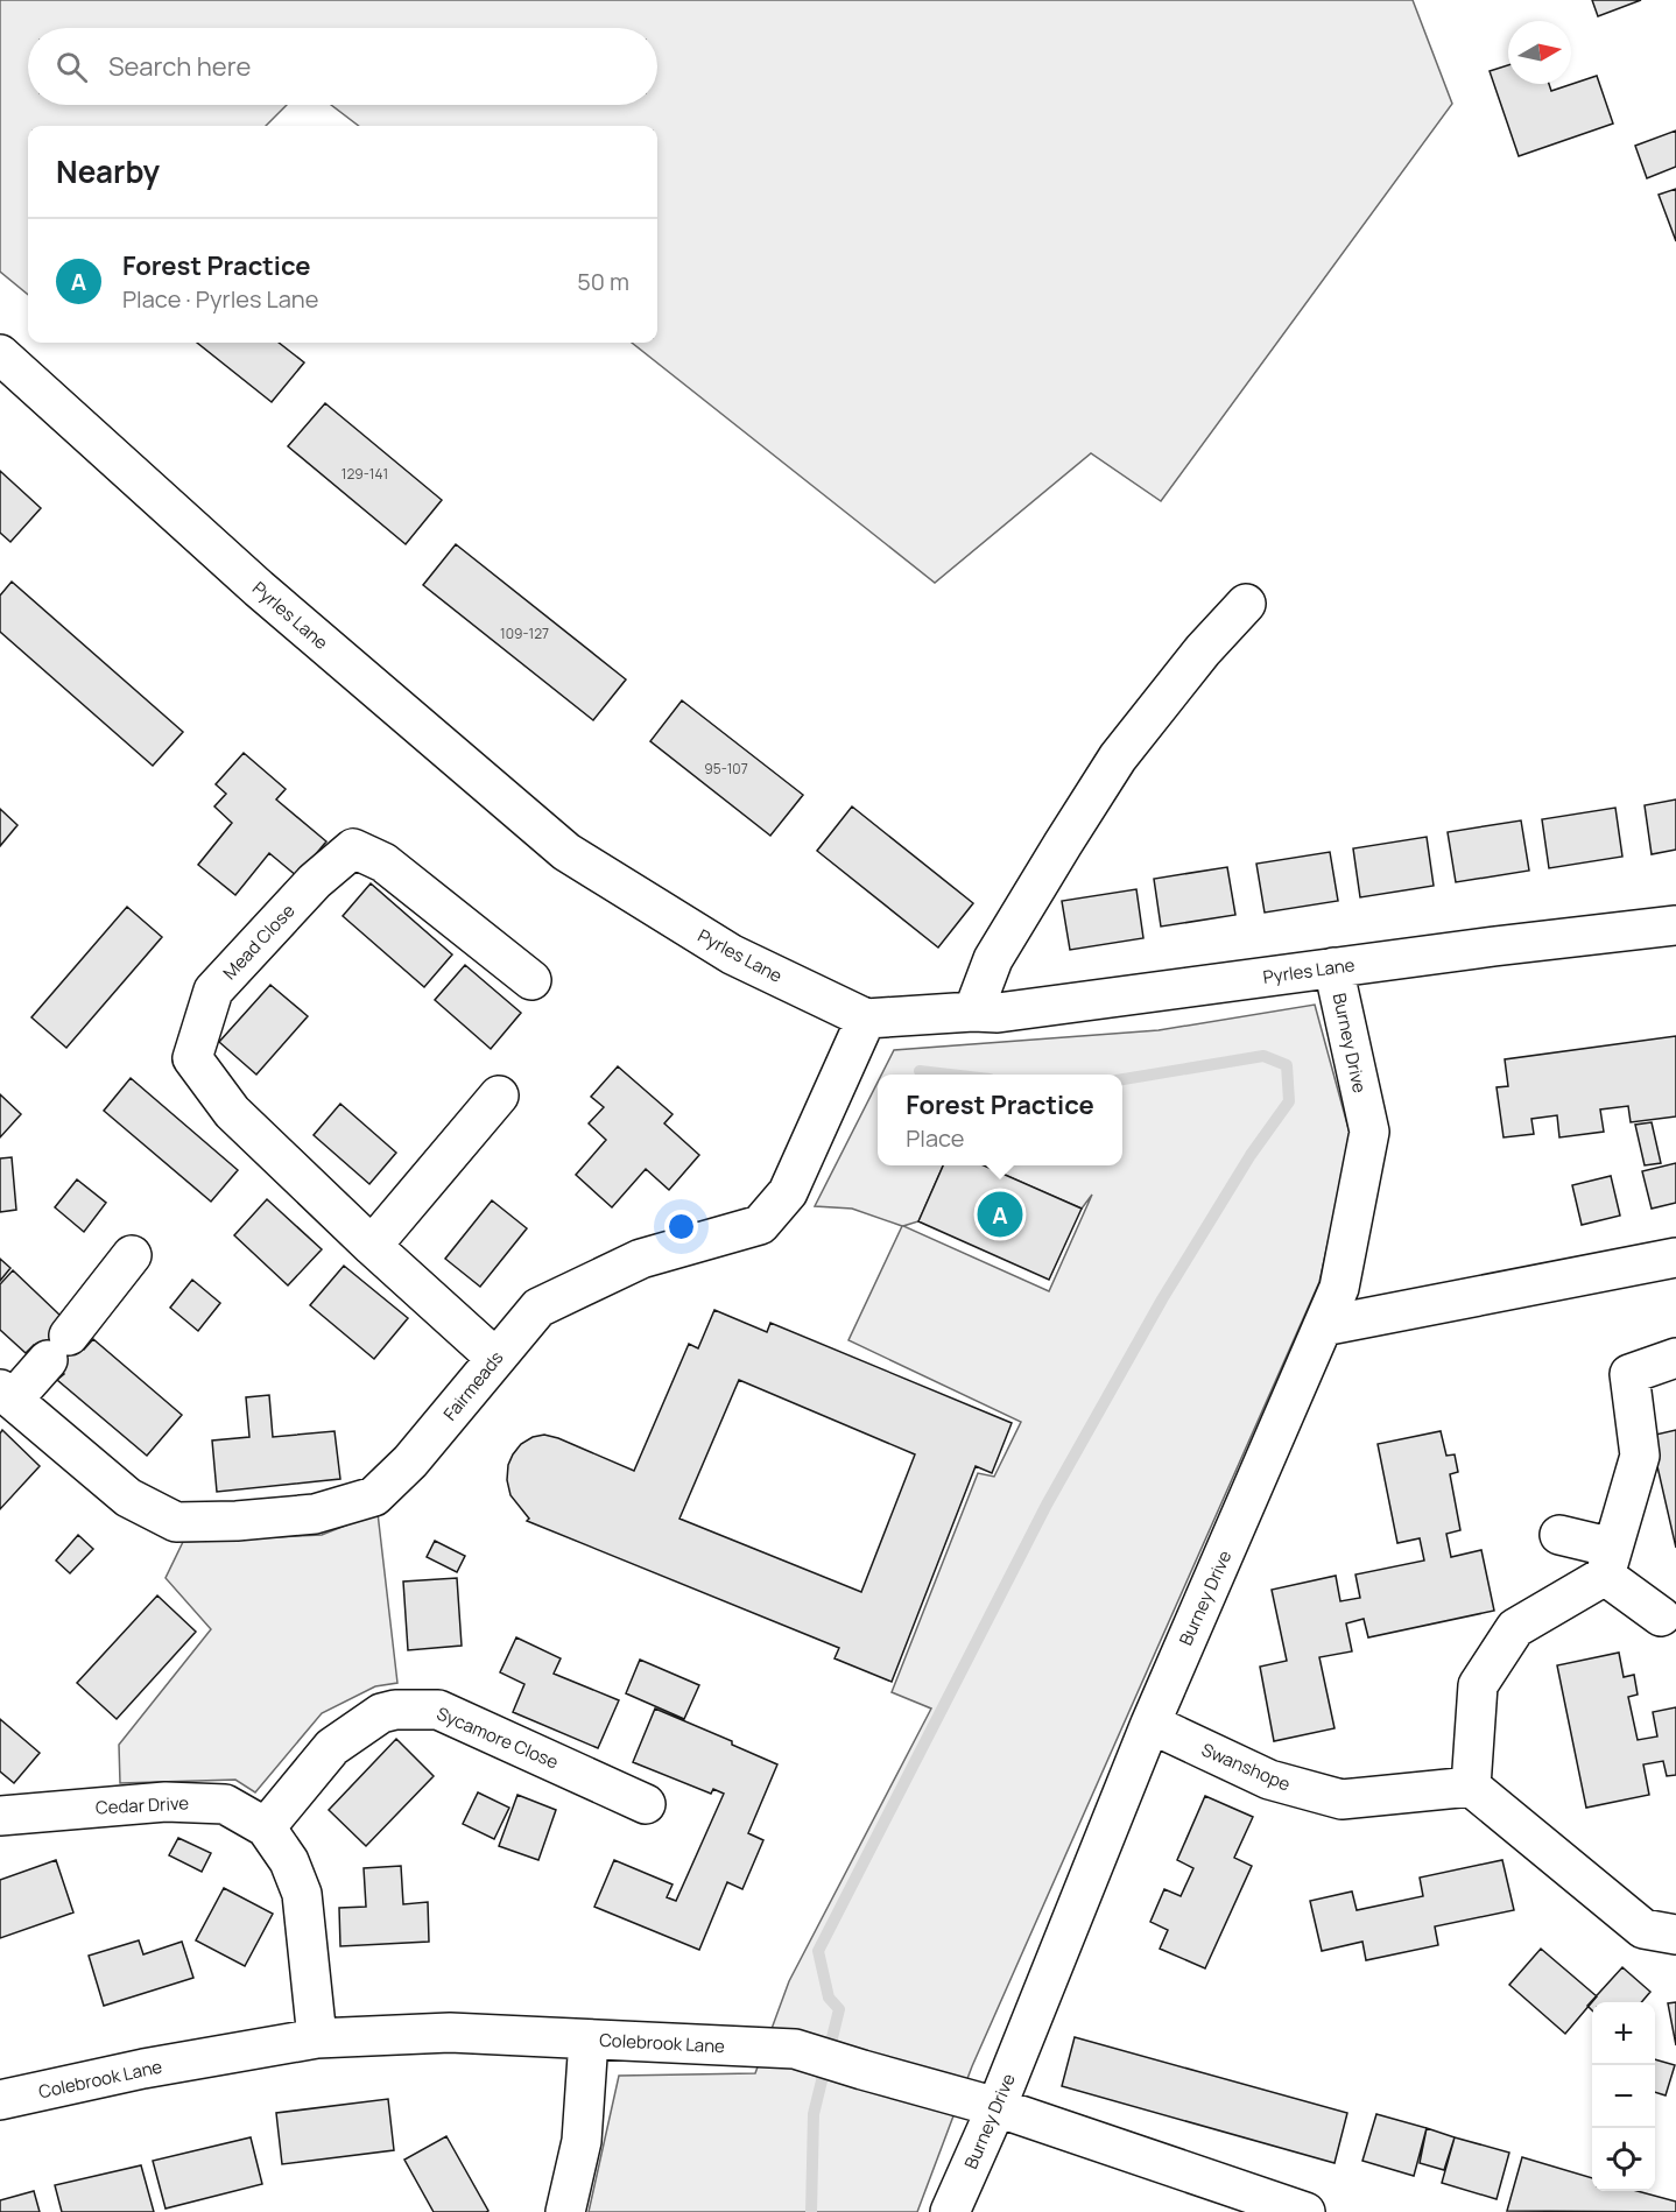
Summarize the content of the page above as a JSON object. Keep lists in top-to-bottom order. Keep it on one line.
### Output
{"streets":{"street":["Pyrles Lane","Mead Close","Burney Drive","Fairmeads","Sycamore Close","Swanshope","Cedar Drive","Colebrook Lane"]},"crossings":[["Pyrles Lane","Burney Drive"],["Pyrles Lane","Fairmeads"],["Mead Close","Fairmeads"],["Burney Drive","Swanshope"],["Burney Drive","Colebrook Lane"],["Sycamore Close","Cedar Drive"],["Cedar Drive","Colebrook Lane"]],"house_numbers":["129-141","109-127","95-107"],"north":"right","page":{"search":"Search here","heading":"Nearby","list":[{"mark":"A","name":"Forest Practice","note":"Place · Pyrles Lane","value":"50 m"}],"popup":["Forest Practice","Place"],"pins":"A","map_buttons":["+","−"]}}
